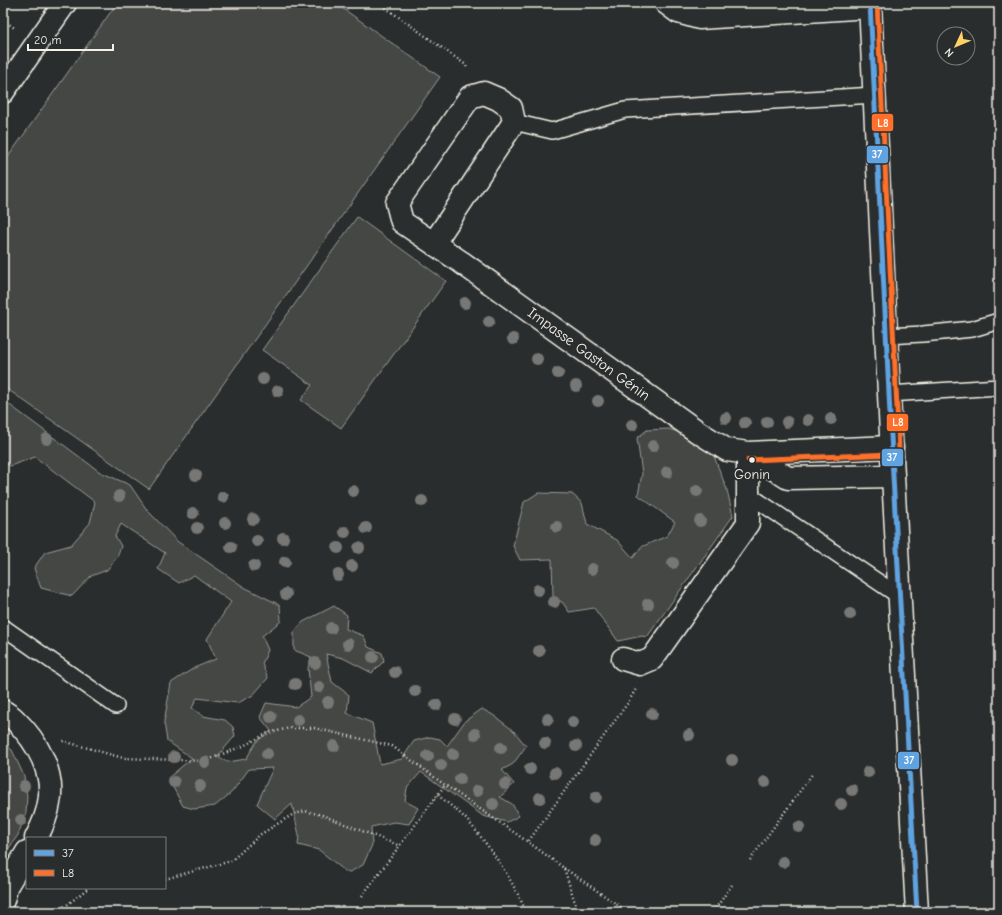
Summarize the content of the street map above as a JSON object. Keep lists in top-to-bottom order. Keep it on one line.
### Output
{"streets":{"street":["Impasse Gaston Génin"]},"places":["Gonin"],"lines":["transit line 37","transit line L8"],"legend":["37","L8"],"scale_bar":"20 m","north":"bottom left"}
